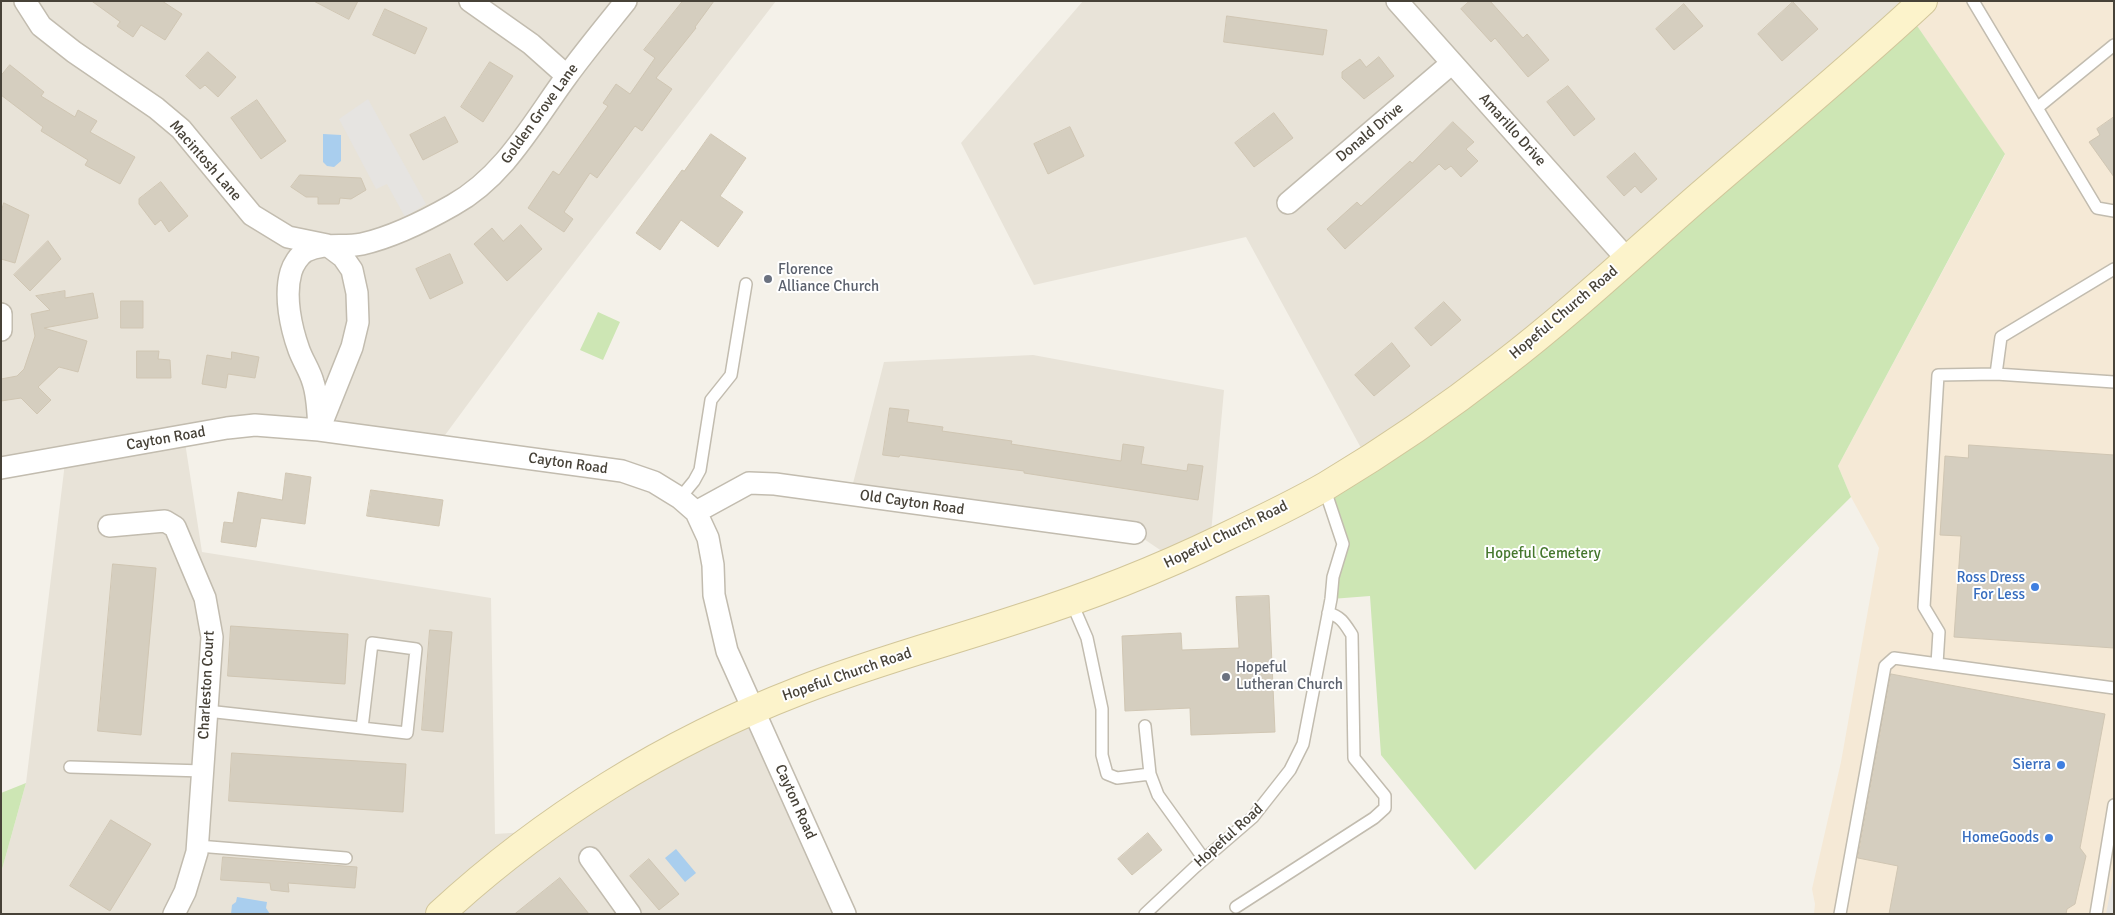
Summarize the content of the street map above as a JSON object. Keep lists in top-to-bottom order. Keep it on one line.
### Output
{"streets":{"main road":["Hopeful Church Road"],"street":["Golden Grove Lane","Amarillo Drive","Donald Drive","Macintosh Lane","Cayton Road","Old Cayton Road","Charleston Court"],"lane":["Hopeful Road"]},"crossings":[["Golden Grove Lane","Macintosh Lane"],["Amarillo Drive","Donald Drive"],["Amarillo Drive","Hopeful Church Road"],["Macintosh Lane","Cayton Road"],["Hopeful Church Road","Cayton Road"],["Hopeful Church Road","Hopeful Road"],["Cayton Road","Old Cayton Road"]],"parks":["Hopeful Cemetery"],"places":["Florence Alliance Church","Ross Dress For Less","Hopeful Lutheran Church","Sierra","HomeGoods"]}
